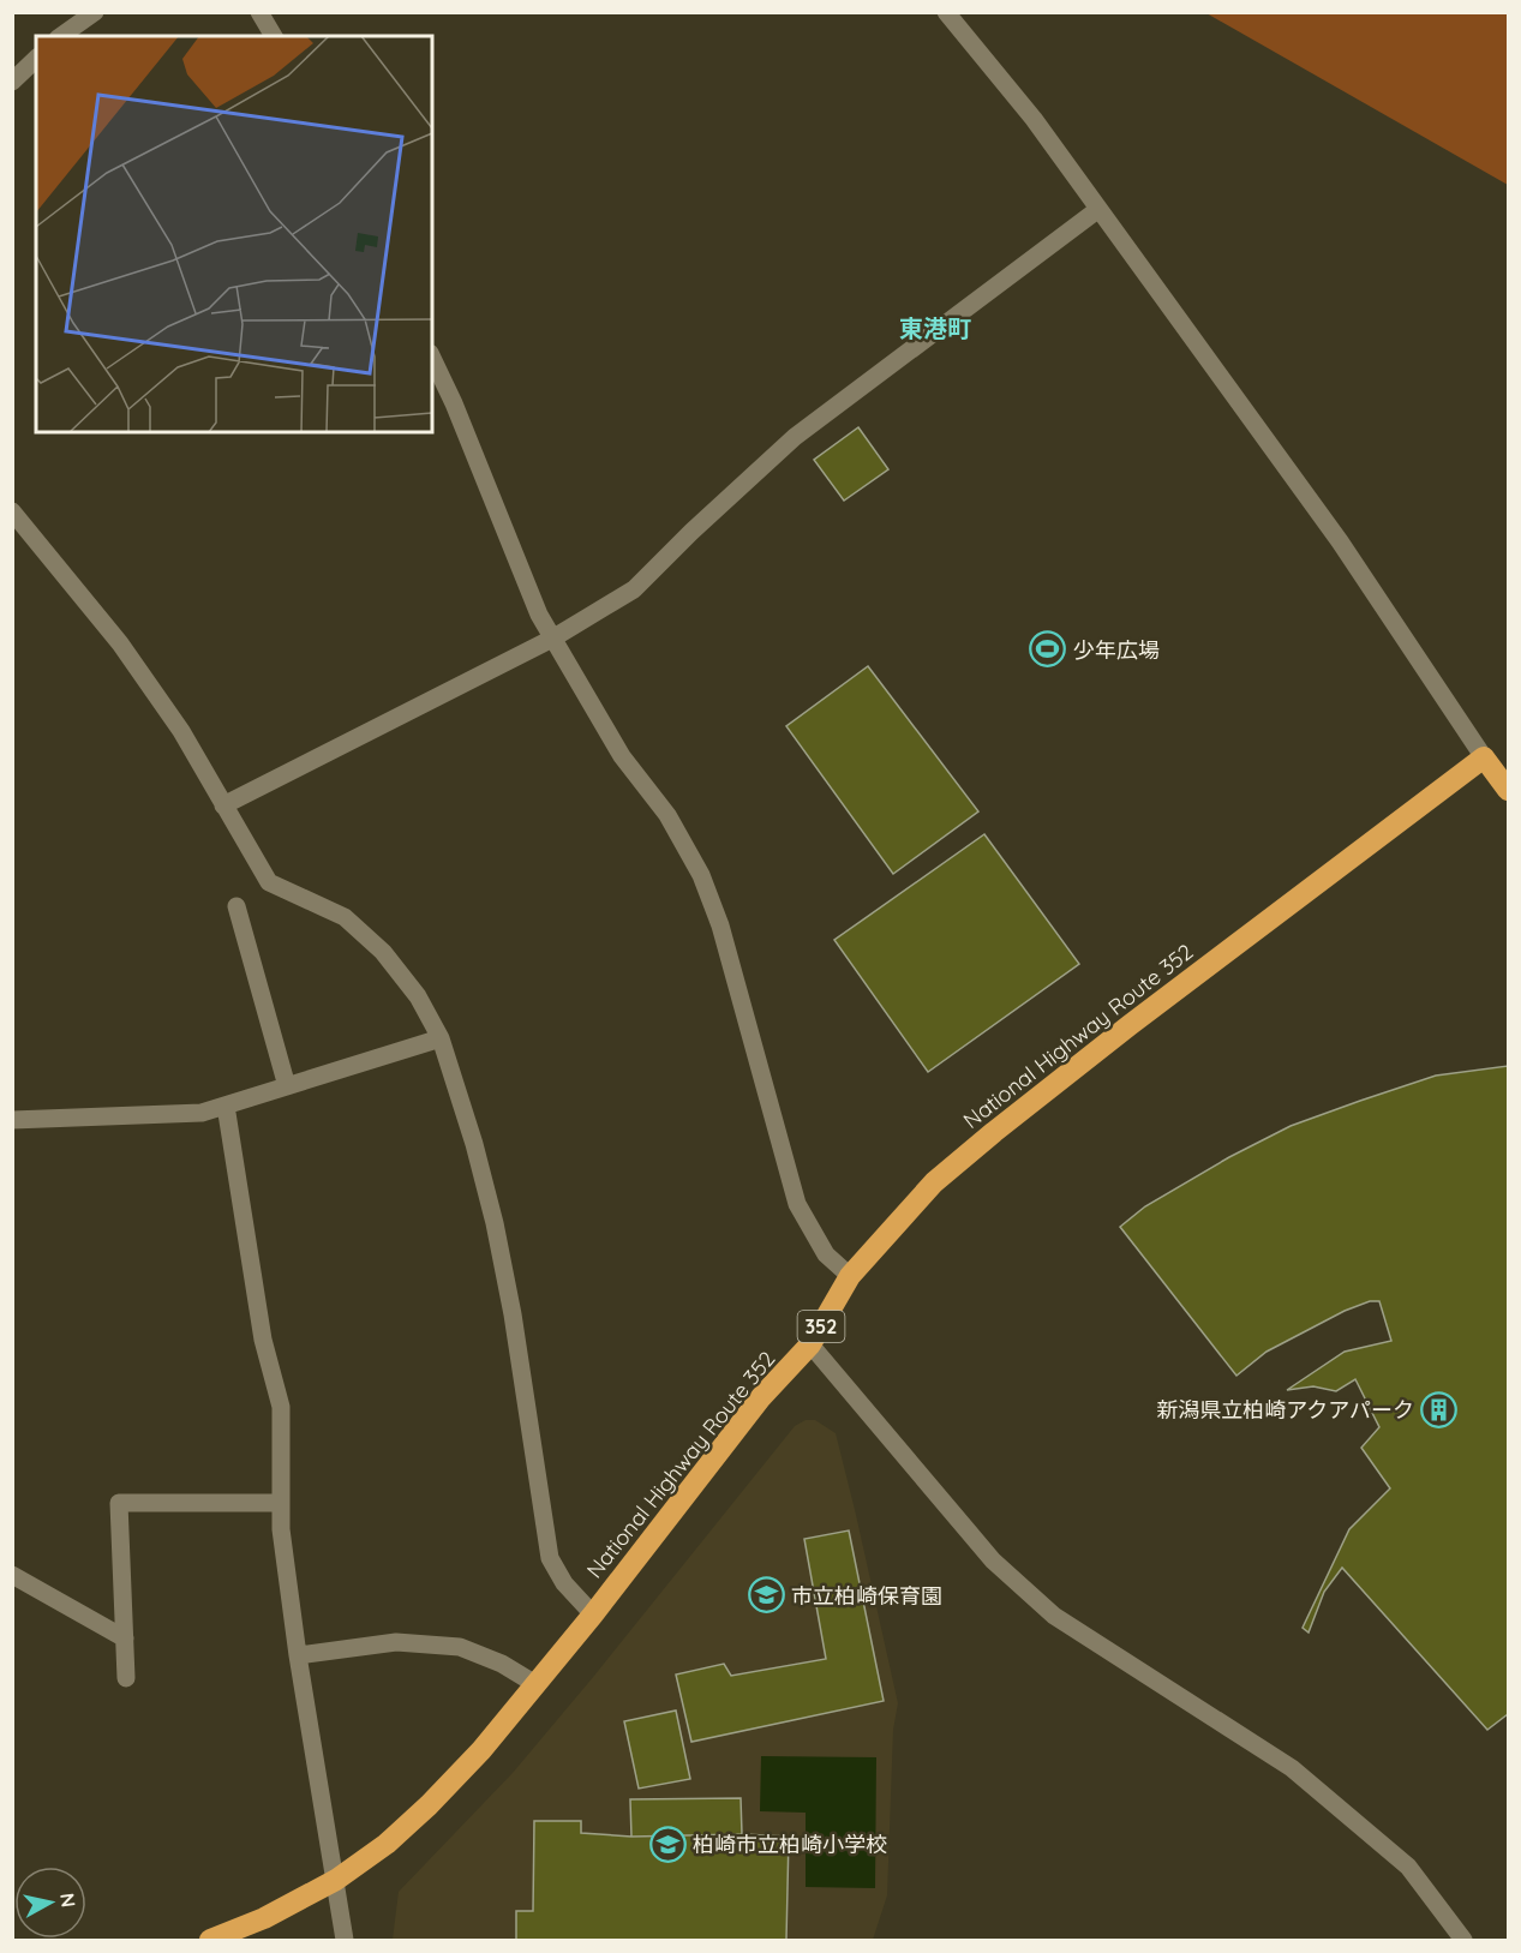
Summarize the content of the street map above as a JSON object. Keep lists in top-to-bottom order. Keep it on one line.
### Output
{"streets":{"highway":["National Highway Route 352","352"]},"districts":["東港町"],"places":{"sports":["少年広場"],"building":["新潟県立柏崎アクアパーク"],"school or university":["市立柏崎保育園","柏崎市立柏崎小学校"]},"north":"right"}
